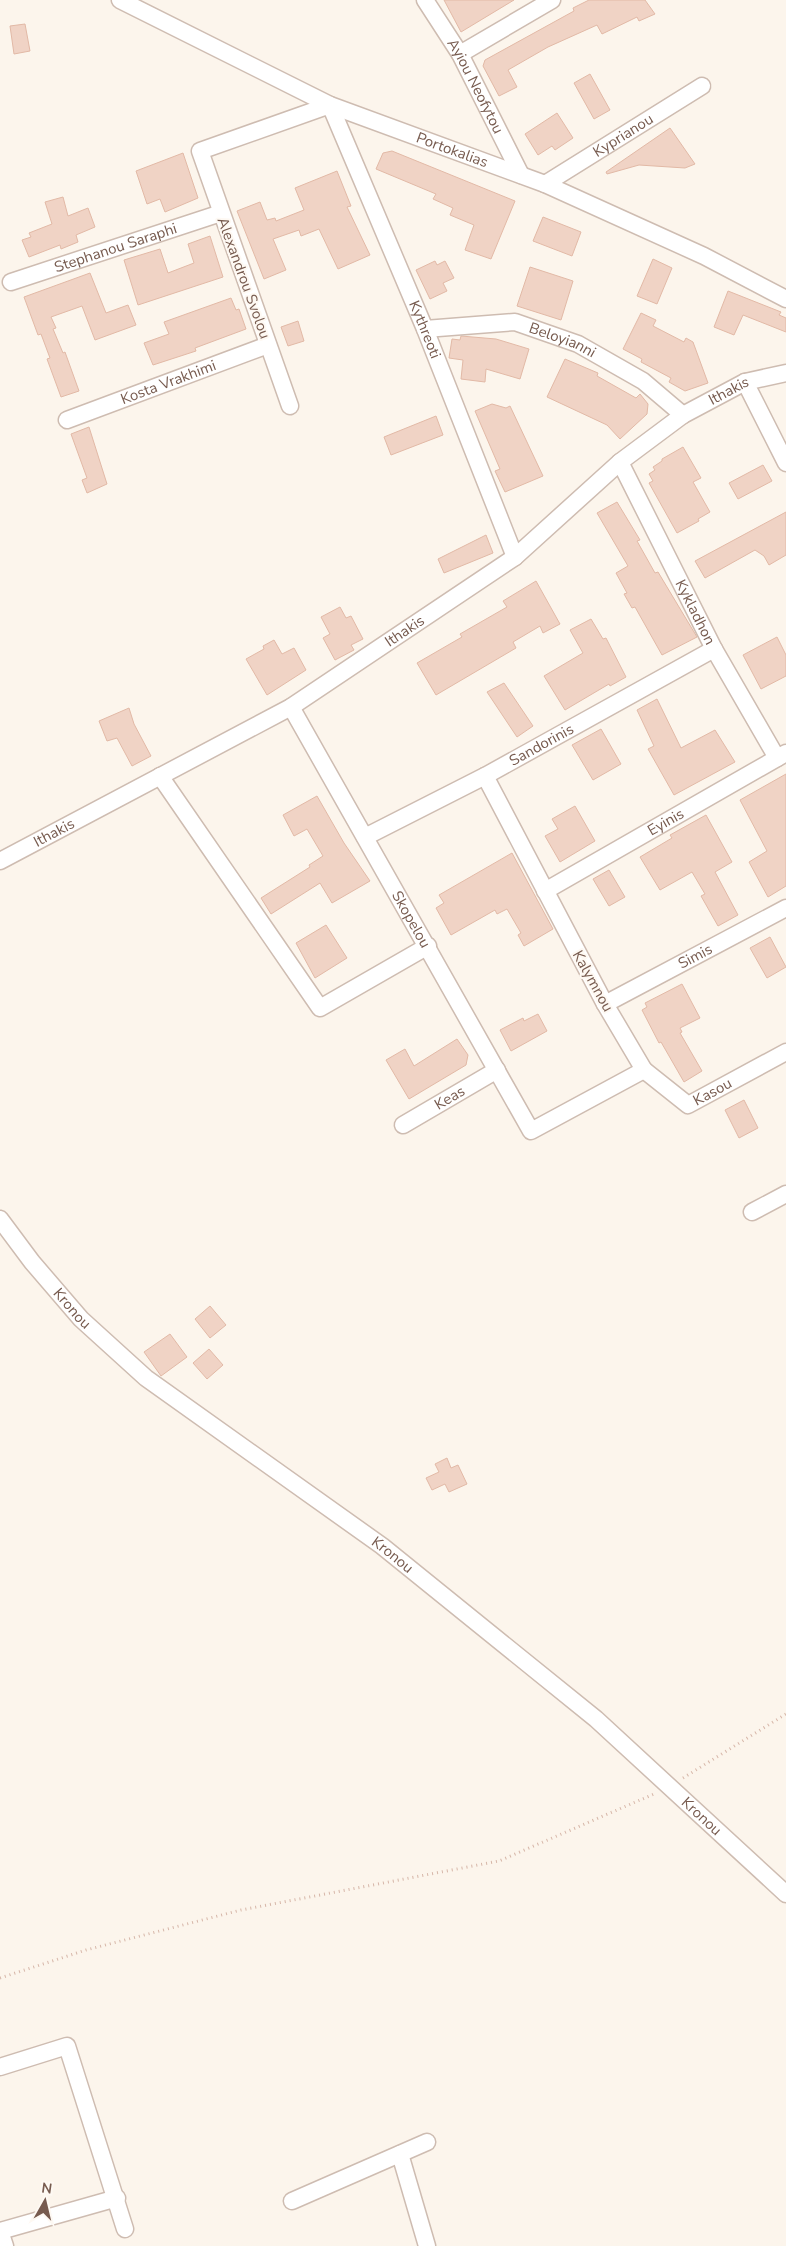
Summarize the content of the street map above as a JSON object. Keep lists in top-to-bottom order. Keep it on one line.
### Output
{"streets":{"street":["Ayiou Neofytou","Kyprianou","Portokalias","Stephanou Saraphi","Alexandrou Svolou","Kythreoti","Beloyianni","Kosta Vrakhimi","Ithakis","Kykladhon","Sandorinis","Eyinis","Skopelou","Simis","Kalymnou","Kasou","Keas","Kronou"]},"crossings":[["Ayiou Neofytou","Portokalias"],["Kyprianou","Portokalias"],["Portokalias","Alexandrou Svolou"],["Portokalias","Kythreoti"],["Stephanou Saraphi","Alexandrou Svolou"],["Alexandrou Svolou","Kythreoti"],["Alexandrou Svolou","Kosta Vrakhimi"],["Kythreoti","Beloyianni"],["Kythreoti","Ithakis"],["Beloyianni","Ithakis"],["Ithakis","Kykladhon"],["Ithakis","Skopelou"],["Kykladhon","Sandorinis"],["Kykladhon","Eyinis"],["Sandorinis","Skopelou"],["Sandorinis","Kalymnou"],["Eyinis","Kalymnou"],["Skopelou","Kalymnou"],["Skopelou","Kasou"],["Skopelou","Keas"],["Simis","Kalymnou"],["Kalymnou","Kasou"]],"north":"top"}
